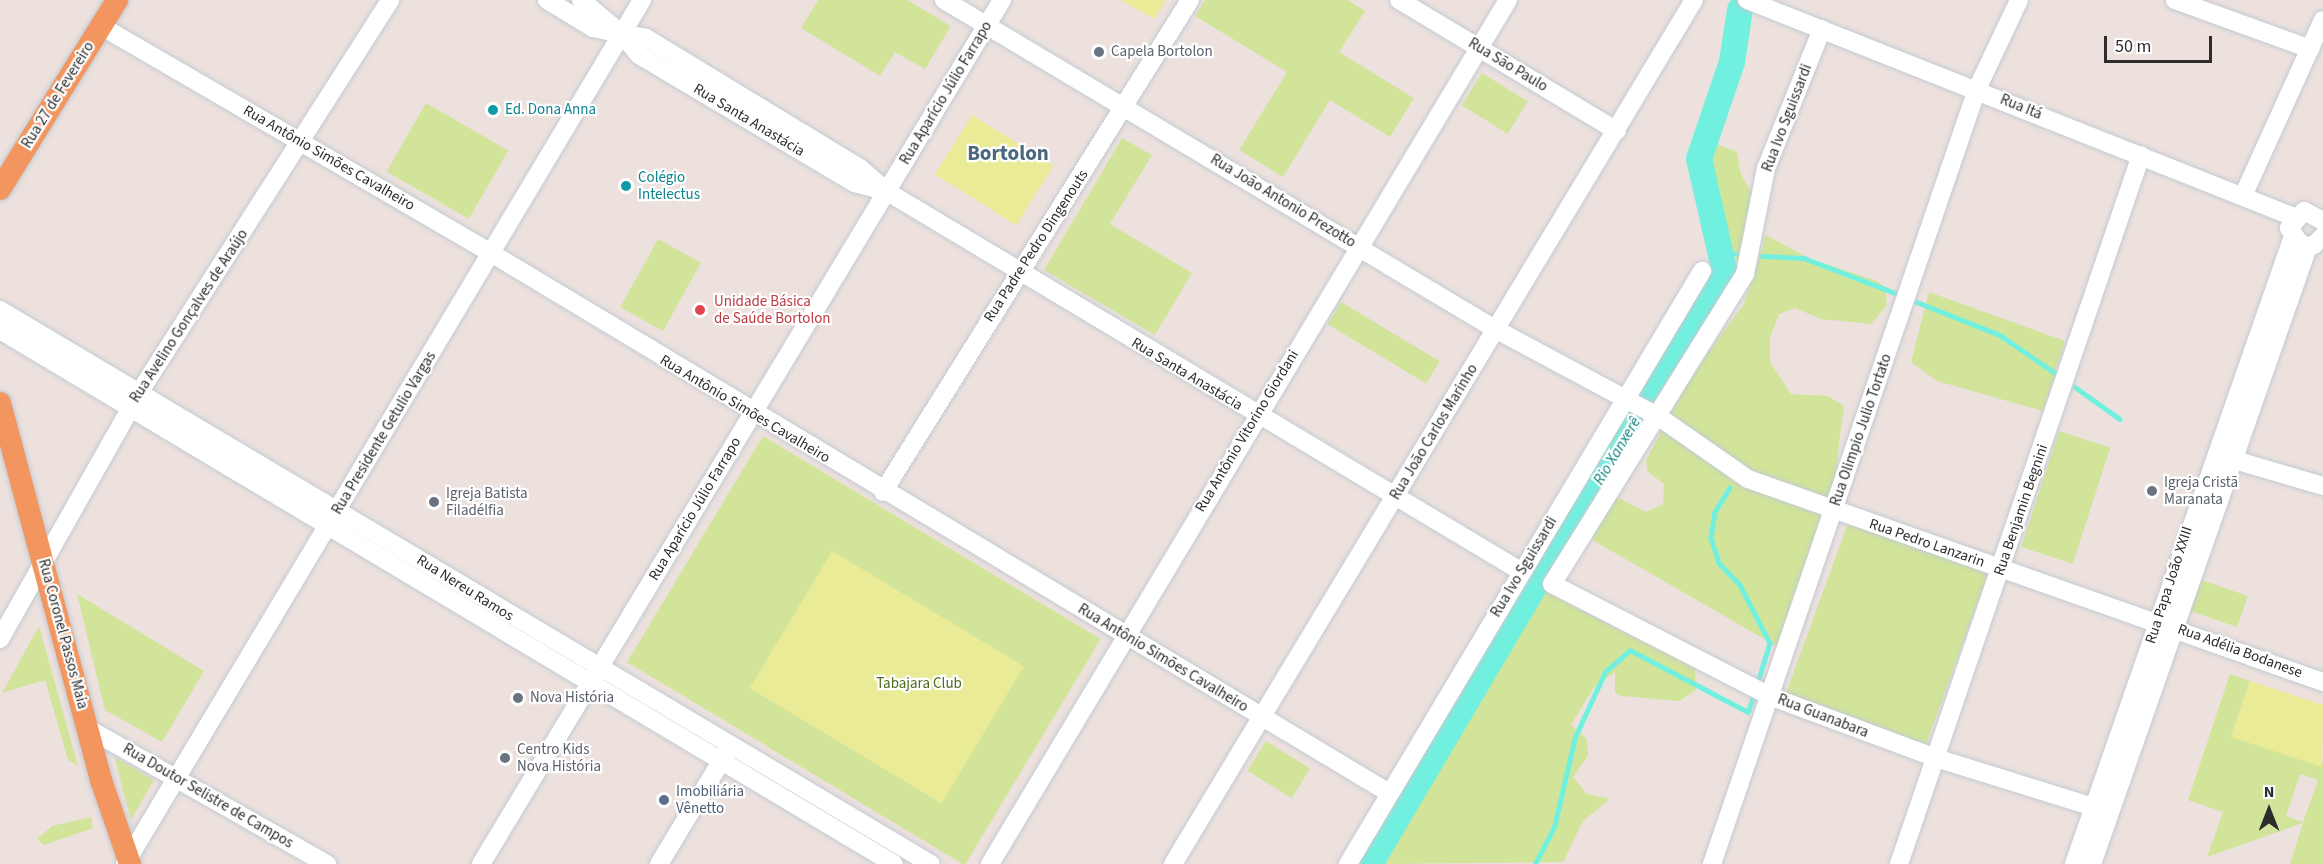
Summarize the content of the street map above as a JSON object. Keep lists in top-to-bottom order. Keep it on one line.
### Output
{"streets":{"main road":["Rua 27 de Fevereiro","Rua Coronel Passos Maia"],"street":["Rua São Paulo","Rua Aparício Júlio Farrapo","Rua Itá","Rua Ivo Sguissardi","Rua Santa Anastácia","Rua Antônio Simões Cavalheiro","Rua João Antonio Prezotto","Rua Padre Pedro Dingenouts","Rua Avelino Gonçalves de Araújo","Rua Olimpio Julio Tortato","Rua Antônio Vitorino Giordani","Rua João Carlos Marinho","Rua Presidente Getulio Vargas","Rua Benjamin Begnini","Rua Pedro Lanzarin","Rua Papa João XXIII","Rua Nereu Ramos","Rua Adélia Bodanese","Rua Guanabara","Rua Doutor Selistre de Campos"]},"crossings":[["Rua São Paulo","Rua Antônio Vitorino Giordani"],["Rua São Paulo","Rua João Carlos Marinho"],["Rua Aparício Júlio Farrapo","Rua Santa Anastácia"],["Rua Aparício Júlio Farrapo","Rua Antônio Simões Cavalheiro"],["Rua Aparício Júlio Farrapo","Rua João Antonio Prezotto"],["Rua Aparício Júlio Farrapo","Rua Nereu Ramos"],["Rua 27 de Fevereiro","Rua Antônio Simões Cavalheiro"],["Rua Itá","Rua Ivo Sguissardi"],["Rua Itá","Rua Olimpio Julio Tortato"],["Rua Itá","Rua Benjamin Begnini"],["Rua Itá","Rua Papa João XXIII"],["Rua Ivo Sguissardi","Rua Santa Anastácia"],["Rua Ivo Sguissardi","Rua Antônio Simões Cavalheiro"],["Rua Ivo Sguissardi","Rua João Antonio Prezotto"],["Rua Ivo Sguissardi","Rua Pedro Lanzarin"],["Rua Ivo Sguissardi","Rua Guanabara"],["Rua Santa Anastácia","Rua Padre Pedro Dingenouts"],["Rua Santa Anastácia","Rua Antônio Vitorino Giordani"],["Rua Santa Anastácia","Rua João Carlos Marinho"],["Rua Santa Anastácia","Rua Presidente Getulio Vargas"],["Rua Antônio Simões Cavalheiro","Rua Padre Pedro Dingenouts"],["Rua Antônio Simões Cavalheiro","Rua Avelino Gonçalves de Araújo"],["Rua Antônio Simões Cavalheiro","Rua Antônio Vitorino Giordani"],["Rua Antônio Simões Cavalheiro","Rua João Carlos Marinho"],["Rua Antônio Simões Cavalheiro","Rua Presidente Getulio Vargas"],["Rua João Antonio Prezotto","Rua Padre Pedro Dingenouts"],["Rua João Antonio Prezotto","Rua Antônio Vitorino Giordani"],["Rua João Antonio Prezotto","Rua João Carlos Marinho"],["Rua João Antonio Prezotto","Rua Pedro Lanzarin"],["Rua Avelino Gonçalves de Araújo","Rua Nereu Ramos"],["Rua Avelino Gonçalves de Araújo","Rua Coronel Passos Maia"],["Rua Olimpio Julio Tortato","Rua Pedro Lanzarin"],["Rua Olimpio Julio Tortato","Rua Guanabara"],["Rua Presidente Getulio Vargas","Rua Nereu Ramos"],["Rua Presidente Getulio Vargas","Rua Coronel Passos Maia"],["Rua Presidente Getulio Vargas","Rua Doutor Selistre de Campos"],["Rua Benjamin Begnini","Rua Pedro Lanzarin"],["Rua Benjamin Begnini","Rua Guanabara"],["Rua Pedro Lanzarin","Rua Papa João XXIII"],["Rua Pedro Lanzarin","Rua Adélia Bodanese"],["Rua Papa João XXIII","Rua Adélia Bodanese"],["Rua Papa João XXIII","Rua Guanabara"],["Rua Coronel Passos Maia","Rua Doutor Selistre de Campos"]],"districts":["Bortolon"],"water":["Rio Xanxerê"],"parks":["Tabajara Club"],"places":["Capela Bortolon","Ed. Dona Anna","Colégio Intelectus","Unidade Básica de Saúde Bortolon","Igreja Cristã Maranata","Igreja Batista Filadélfia","Nova História","Centro Kids Nova História","Imobiliária Vênetto"],"scale_bar":"50 m","north":"top"}
